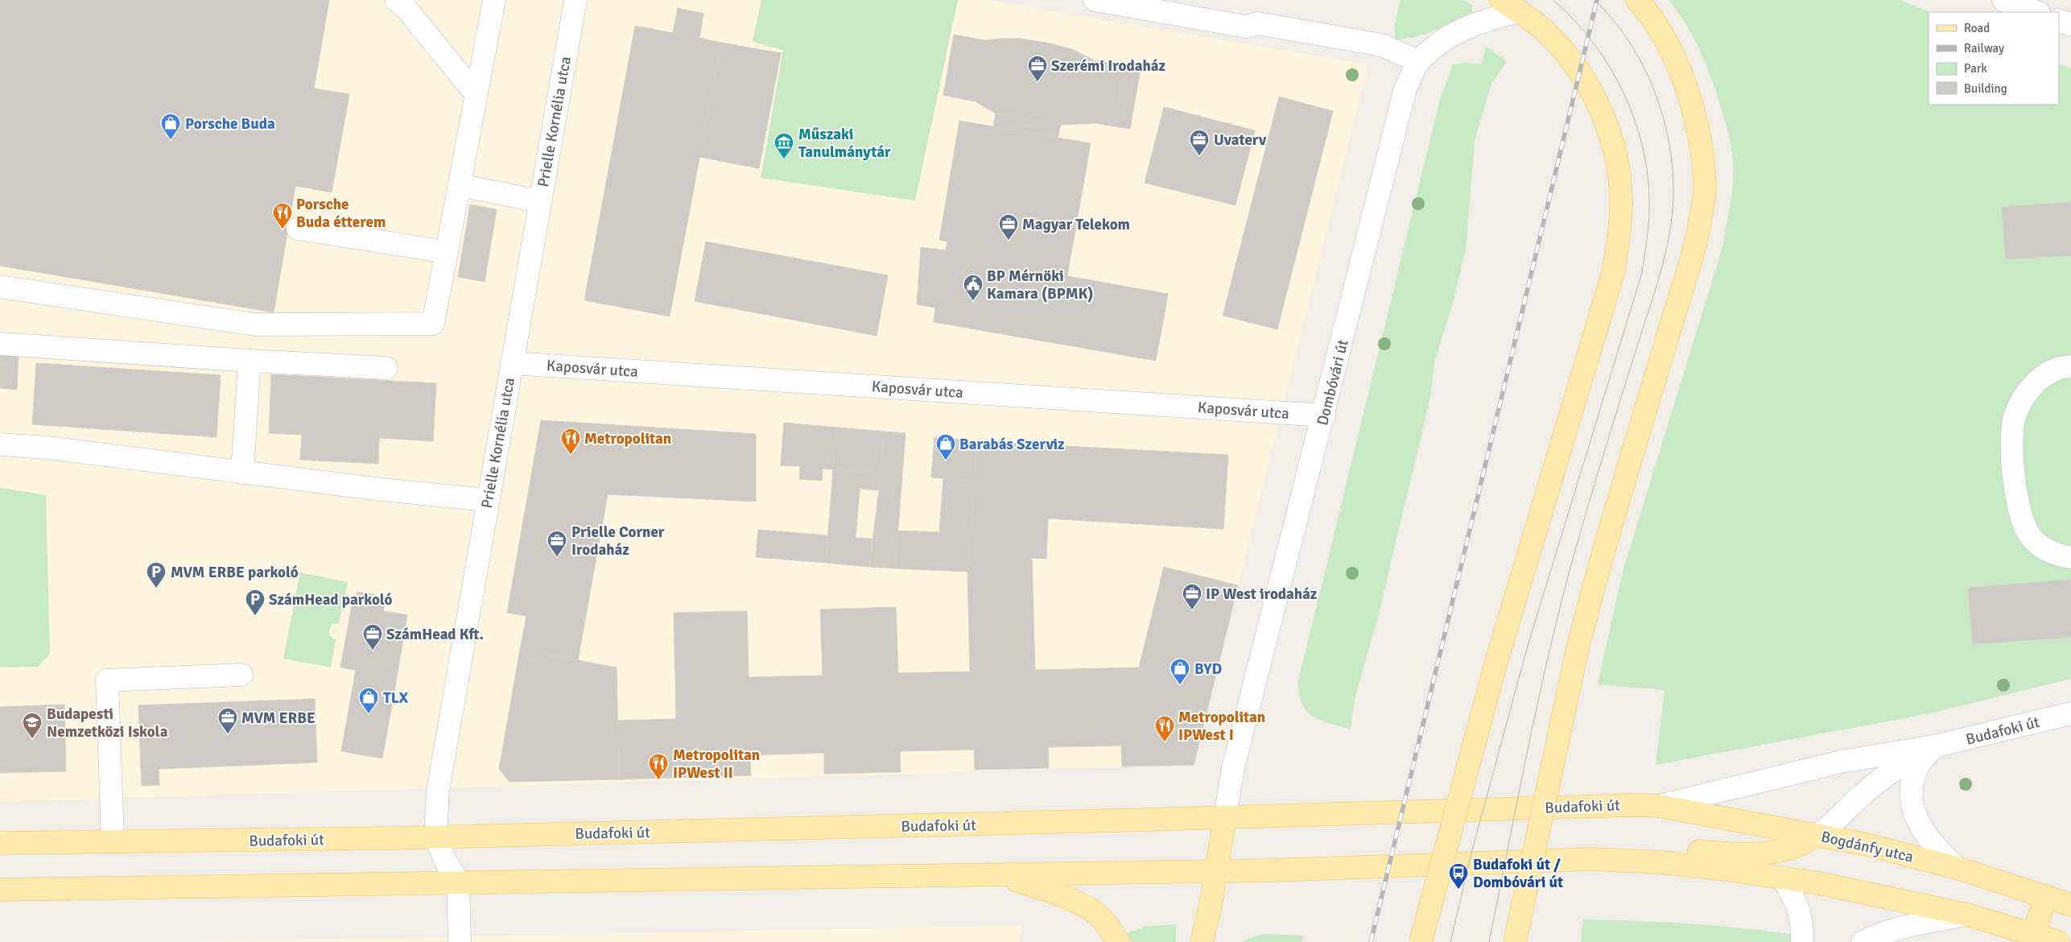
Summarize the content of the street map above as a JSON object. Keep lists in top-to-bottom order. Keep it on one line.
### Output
{"streets":{"main road":["Budafoki út","Bogdánfy utca"],"street":["Prielle Kornélia utca","Kaposvár utca","Dombóvári út"]},"crossings":[["Prielle Kornélia utca","Kaposvár utca"],["Prielle Kornélia utca","Budafoki út"],["Kaposvár utca","Dombóvári út"],["Dombóvári út","Budafoki út"],["Budafoki út","Bogdánfy utca"]],"places":{"office":["Szerémi Irodaház","Uvaterv","Magyar Telekom","Prielle Corner Irodaház","IP West irodaház","SzámHead Kft.","MVM ERBE"],"shop":["Porsche Buda","Barabás Szerviz","BYD","TLX"],"museum":["Műszaki Tanulmánytár"],"restaurant":["Porsche Buda étterem","Metropolitan","Metropolitan IPWest I","Metropolitan IPWest II"],"public building":["BP Mérnöki Kamara (BPMK)"],"parking":["MVM ERBE parkoló","SzámHead parkoló"],"school or university":["Budapesti Nemzetközi Iskola"],"bus stop":["Budafoki út / Dombóvári út"]},"legend":["Road","Railway","Park","Building"]}
